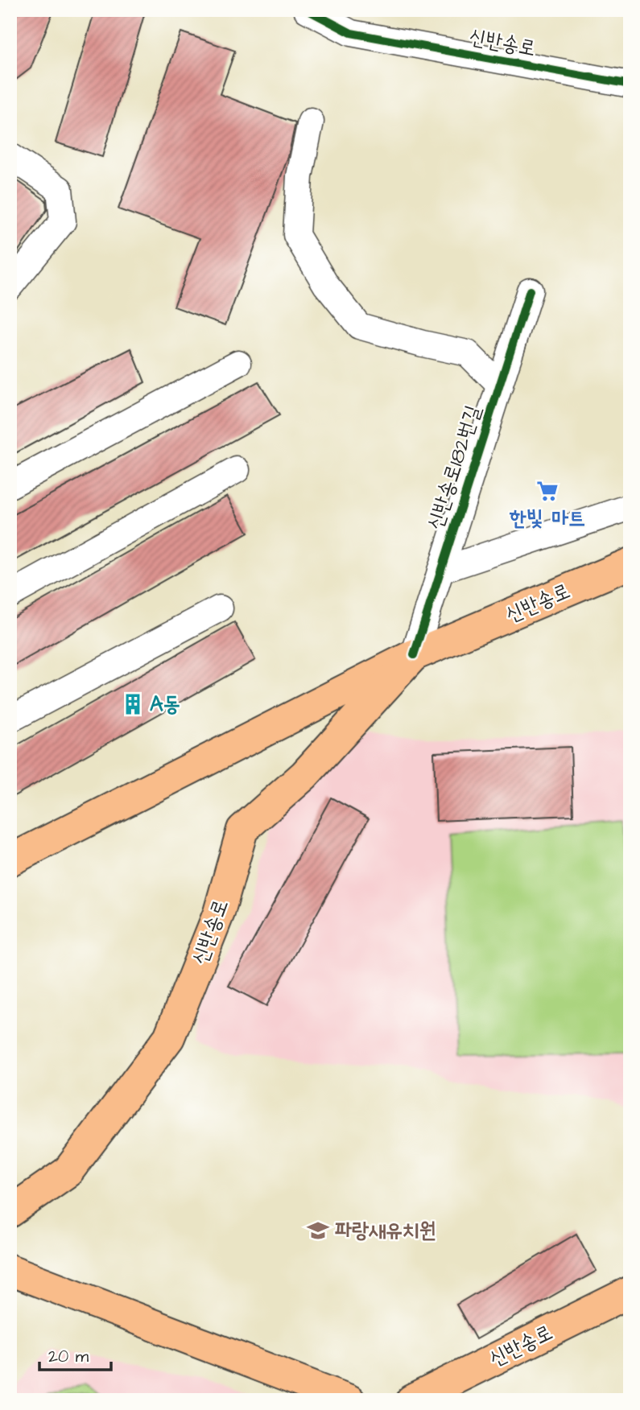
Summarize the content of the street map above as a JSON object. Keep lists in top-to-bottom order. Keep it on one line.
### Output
{"streets":{"main road":["신반송로"],"street":["신반송로182번길"]},"crossings":[["신반송로","신반송로182번길"]],"places":{"supermarket":["한빛 마트"],"building":["A동"],"school or university":["파랑새유치원"]},"scale_bar":"20 m"}
